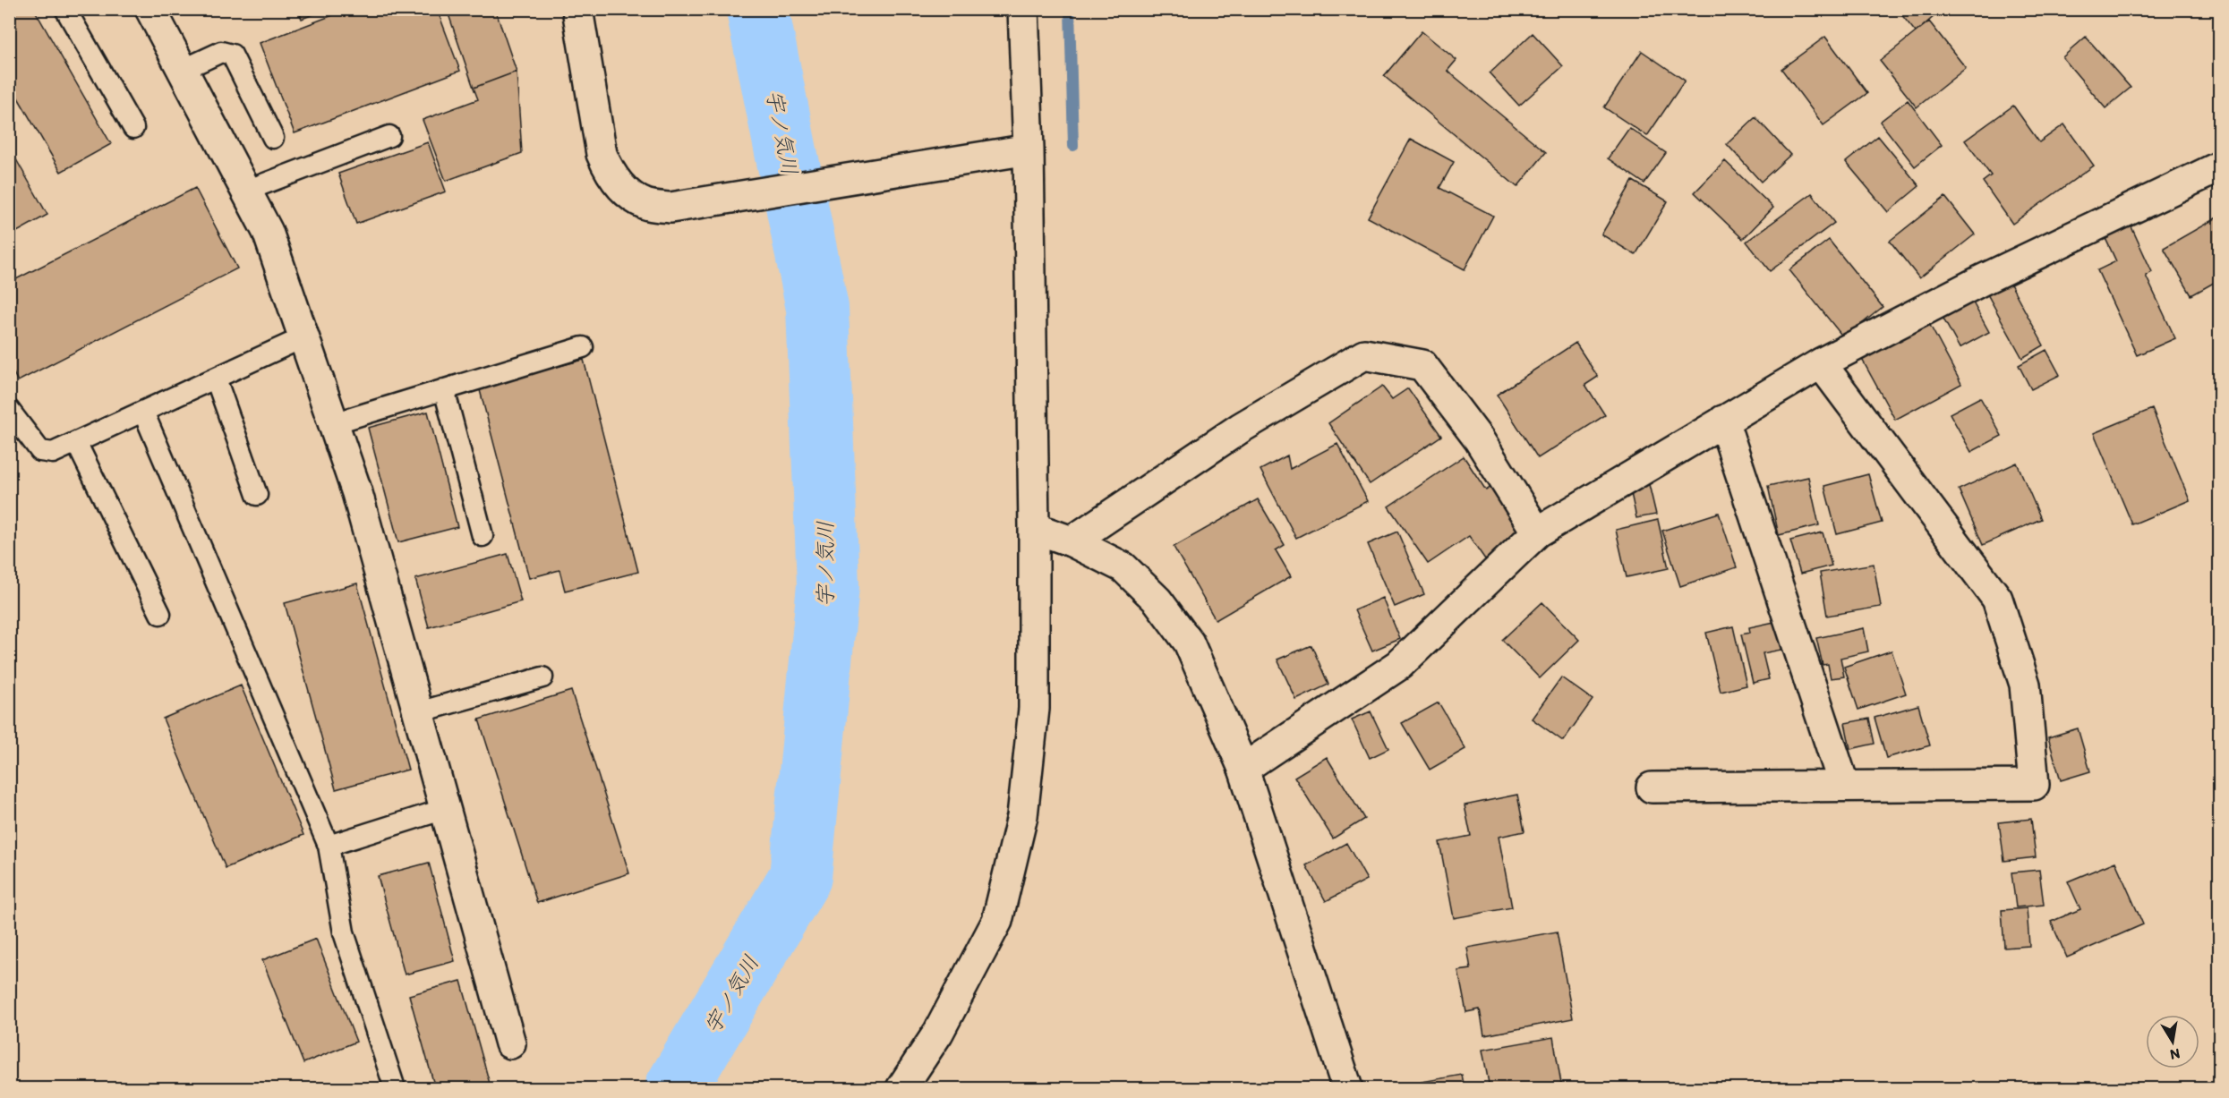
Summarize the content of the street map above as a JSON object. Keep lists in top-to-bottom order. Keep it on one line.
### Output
{"water":["宇ノ気川"],"north":"bottom"}
